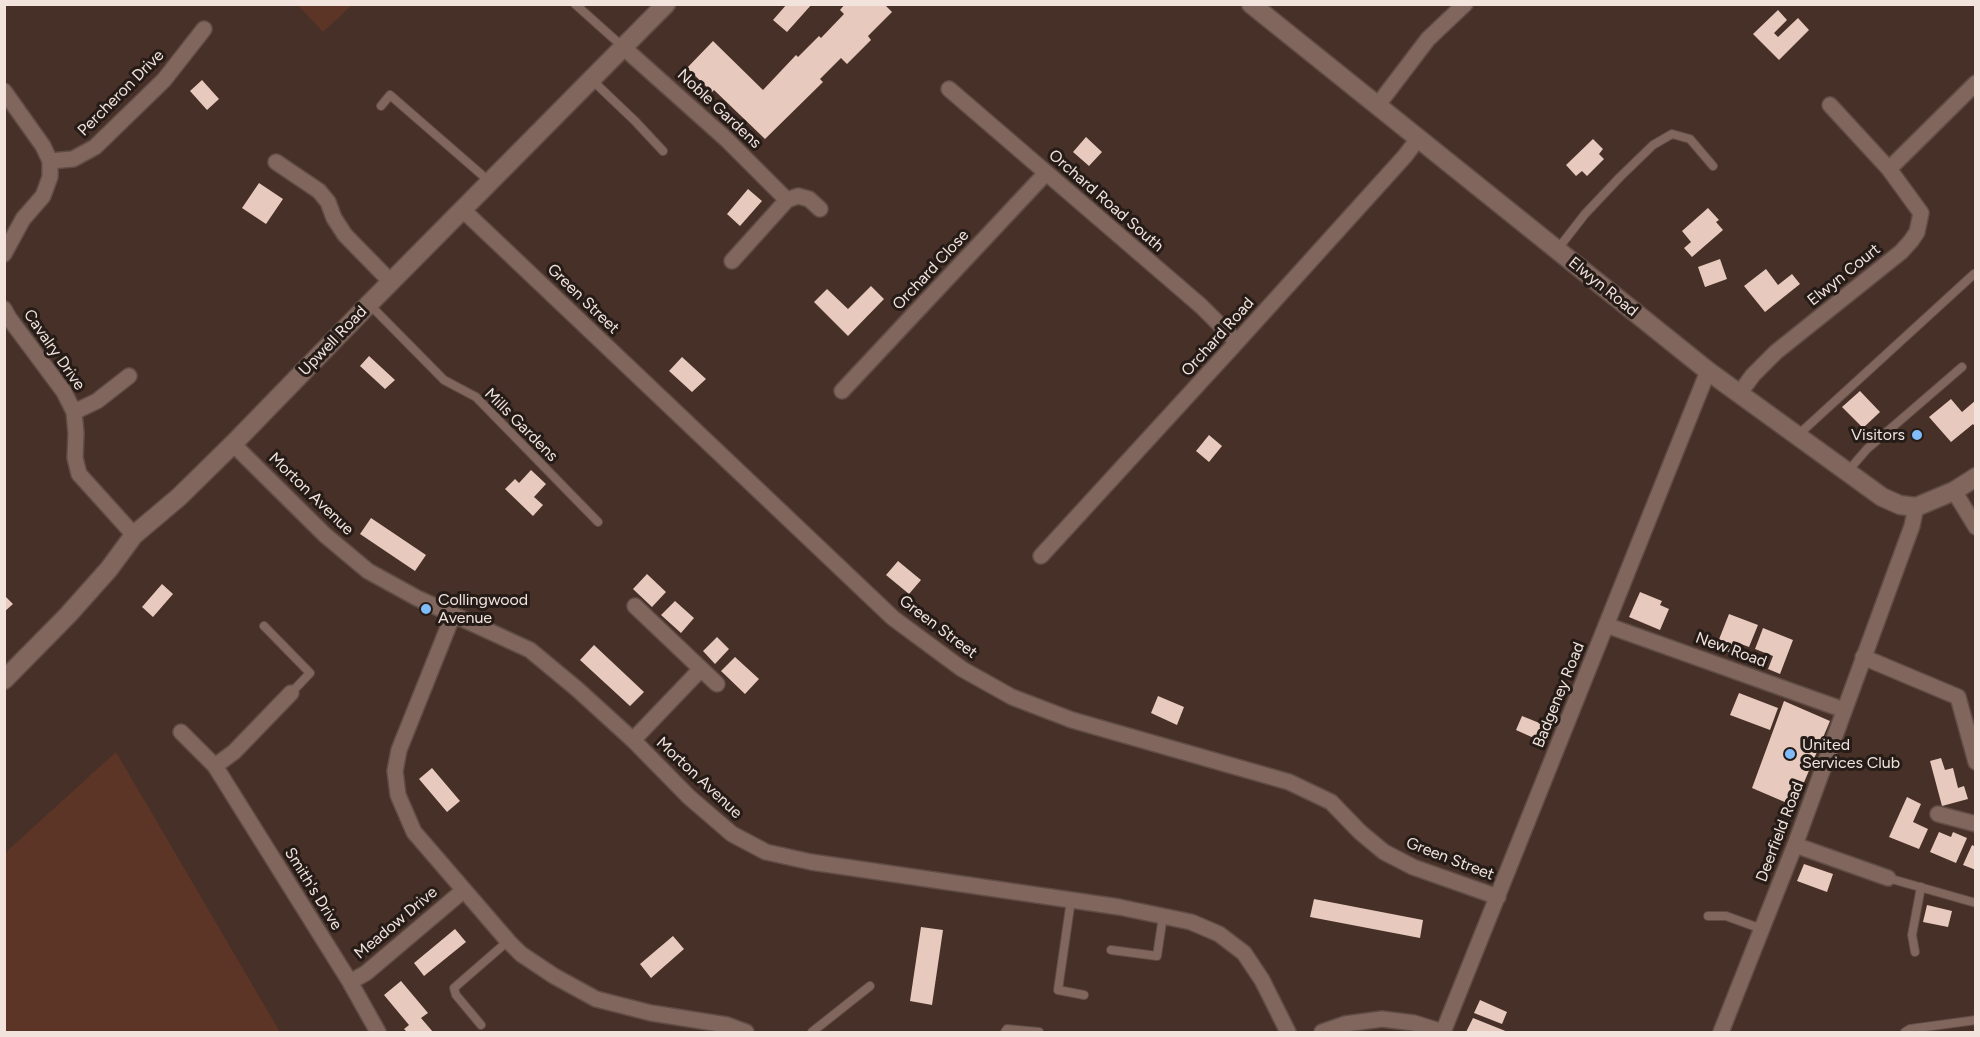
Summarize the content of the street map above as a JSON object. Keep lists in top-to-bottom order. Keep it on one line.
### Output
{"streets":{"main road":["Elwyn Road","Upwell Road"],"street":["Percheron Drive","Noble Gardens","Orchard Road South","Orchard Close","Elwyn Court","Green Street","Orchard Road","Cavalry Drive","Morton Avenue","New Road","Badgeney Road","Deerfield Road","Smith's Drive","Meadow Drive"],"lane":["Mills Gardens"]},"crossings":[["Noble Gardens","Upwell Road"],["Orchard Road South","Orchard Close"],["Orchard Road South","Orchard Road"],["Elwyn Court","Elwyn Road"],["Elwyn Road","Orchard Road"],["Elwyn Road","Badgeney Road"],["Elwyn Road","Deerfield Road"],["Green Street","Upwell Road"],["Green Street","Badgeney Road"],["Upwell Road","Cavalry Drive"],["Upwell Road","Mills Gardens"],["Upwell Road","Morton Avenue"],["New Road","Badgeney Road"],["New Road","Deerfield Road"],["Smith's Drive","Meadow Drive"]],"places":["Visitors","Collingwood Avenue","United Services Club"]}
